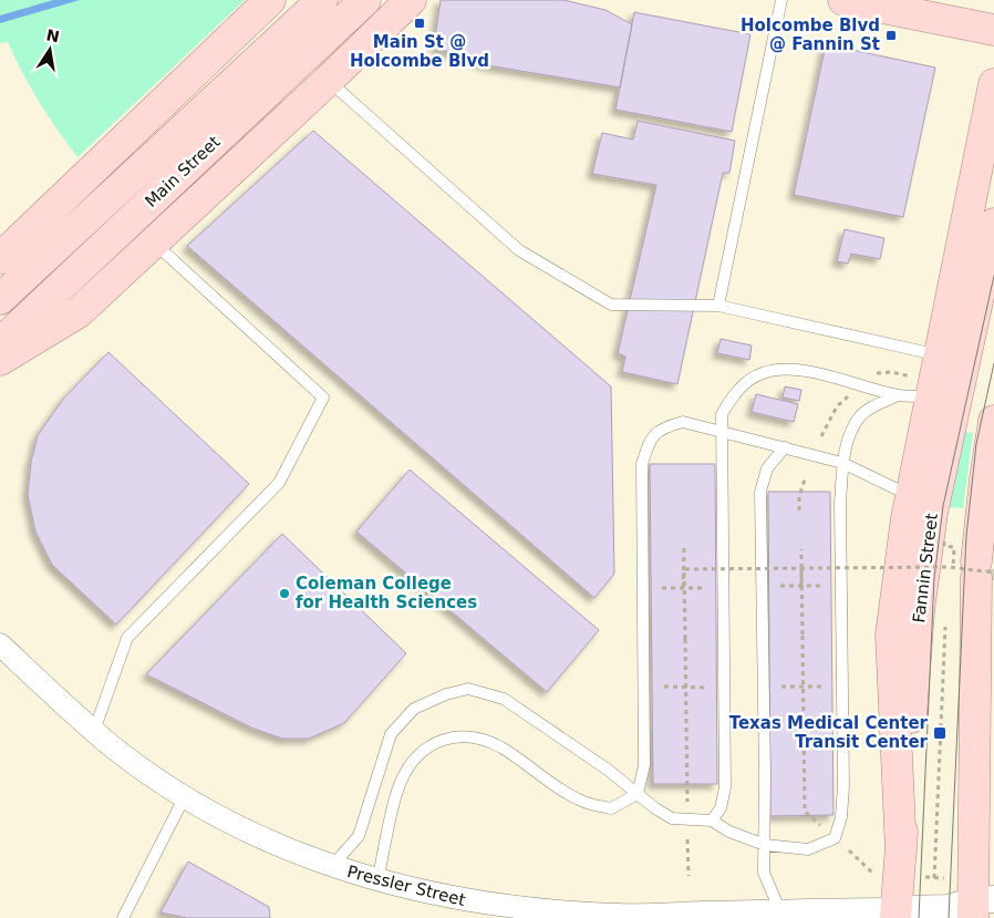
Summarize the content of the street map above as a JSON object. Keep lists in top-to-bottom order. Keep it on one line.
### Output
{"streets":{"main road":["Main Street","Fannin Street"],"street":["Pressler Street"]},"crossings":[["Fannin Street","Pressler Street"]],"places":{"transit":["Main St @ Holcombe Blvd","Holcombe Blvd @ Fannin St","Texas Medical Center Transit Center"],"other":["Coleman College for Health Sciences"]},"north":"top"}
